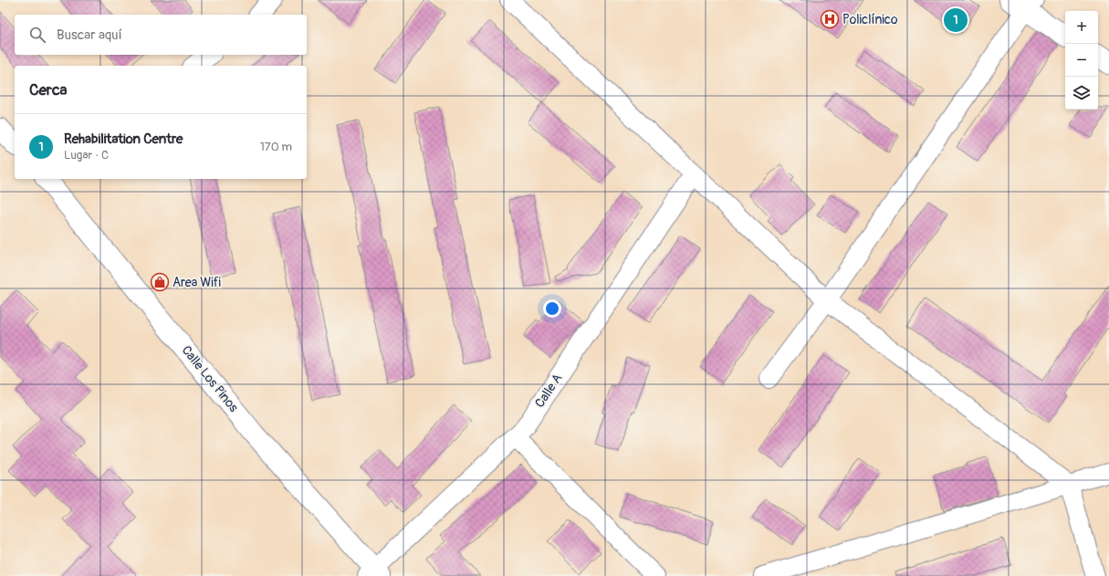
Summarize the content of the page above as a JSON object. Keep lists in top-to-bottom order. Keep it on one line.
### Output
{"streets":{"street":["Calle Los Pinos","Calle A"]},"crossings":[["Calle Los Pinos","Calle A"]],"places":{"hospital":["Policlínico"],"shop":["Area Wifi"]},"page":{"pins":"1","map_buttons":["+","−"],"search":"Buscar aquí","heading":"Cerca","list":[{"mark":"1","name":"Rehabilitation Centre","note":"Lugar · C","value":"170 m"}]}}
